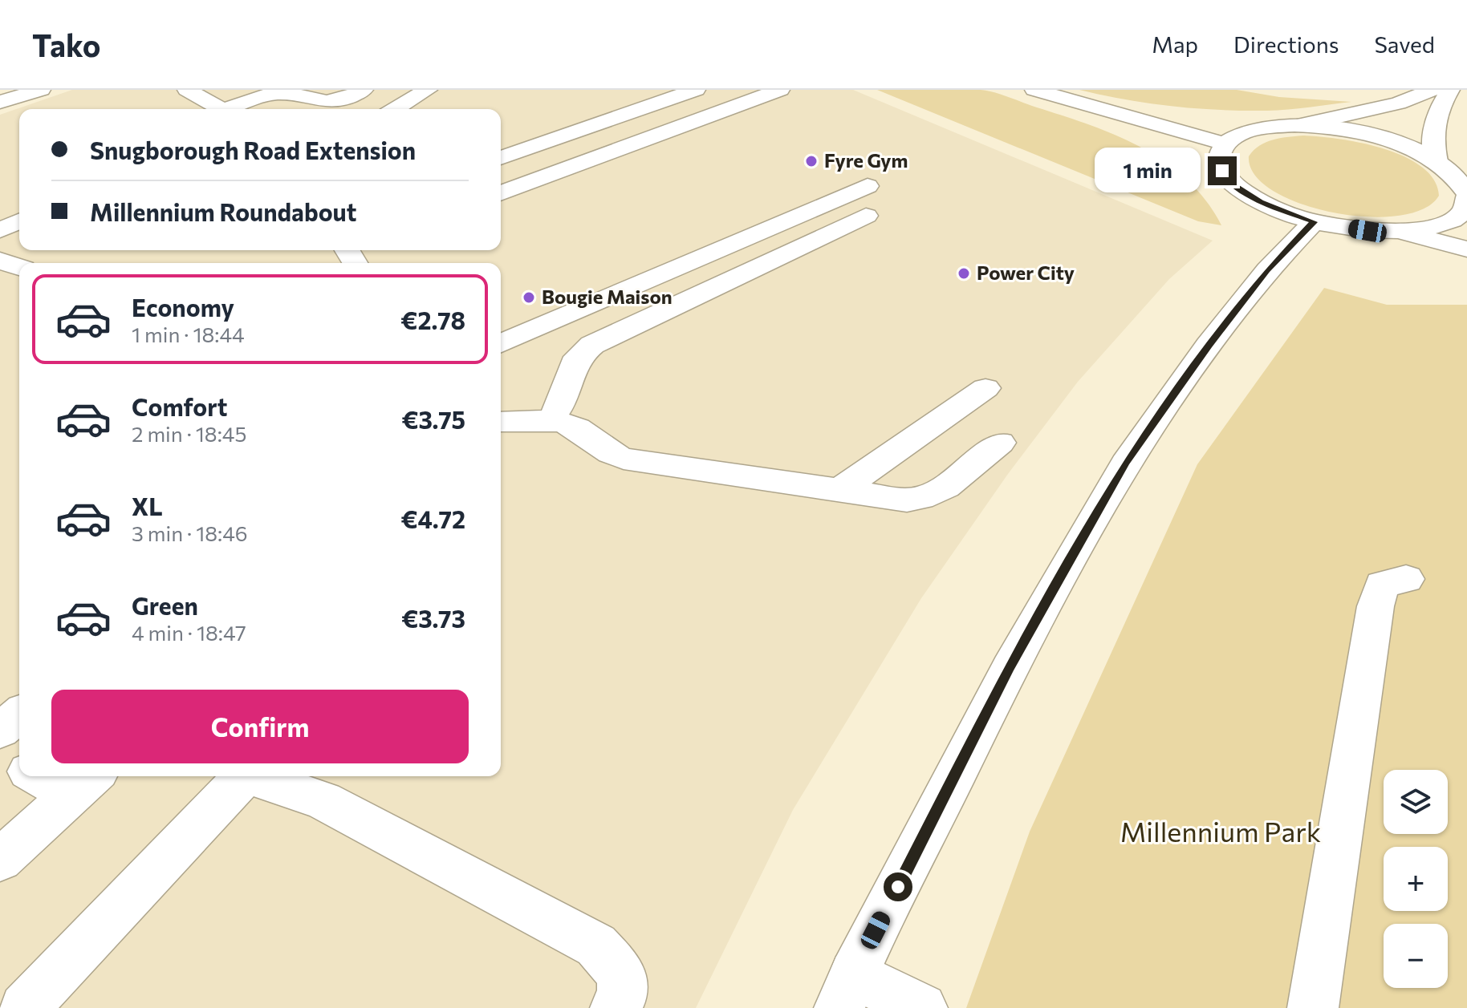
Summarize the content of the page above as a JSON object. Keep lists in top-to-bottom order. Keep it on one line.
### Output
{"parks":["Millennium Park"],"places":["Fyre Gym","Power City","Bougie Maison"],"page":{"header":"Tako","nav":["Map","Directions","Saved"],"banner":["Snugborough Road Extension","Millennium Roundabout"],"bubble":"1 min","list":[{"name":"Economy","note":"1 min · 18:44","value":"€2.78"},{"name":"Comfort","note":"2 min · 18:45","value":"€3.75"},{"name":"XL","note":"3 min · 18:46","value":"€4.72"},{"name":"Green","note":"4 min · 18:47","value":"€3.73"}],"buttons":"Confirm","map_buttons":["+","−"]}}
